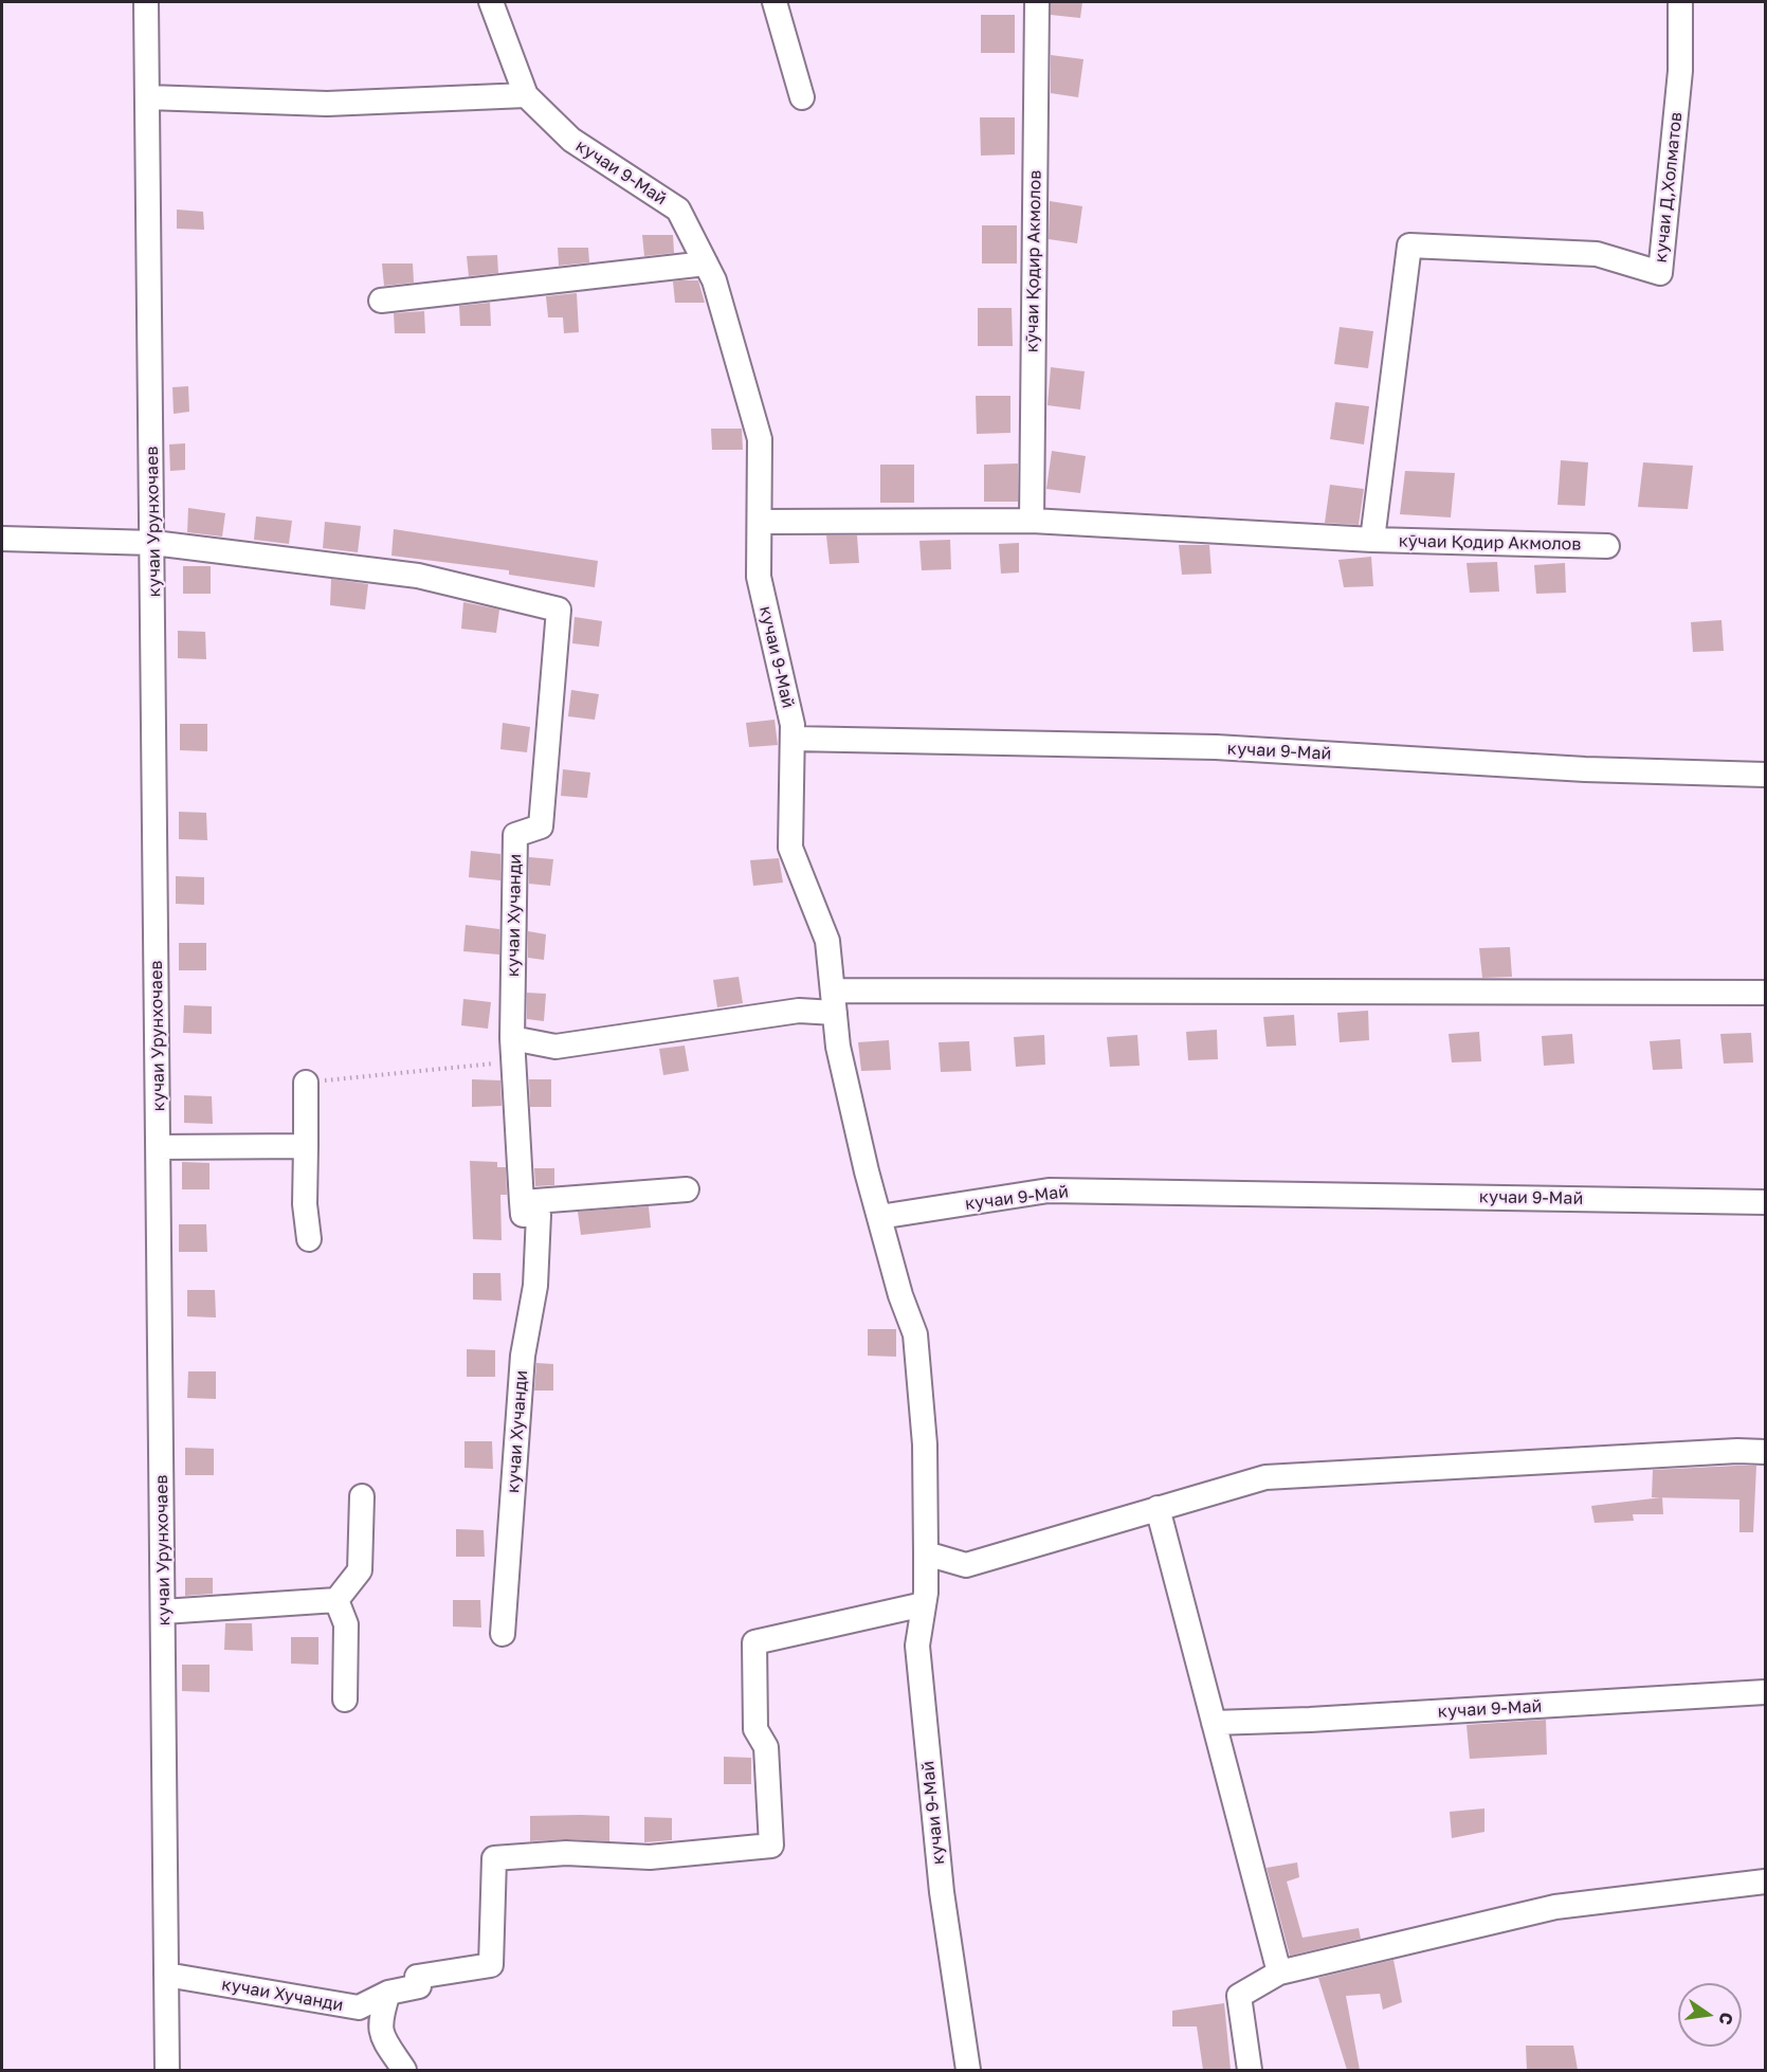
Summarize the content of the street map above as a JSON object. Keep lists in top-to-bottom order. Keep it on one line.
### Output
{"streets":{"street":["кучаи 9-Май","кучаи Д,Холматов","кӯчаи Қодир Акмолов","кучаи Урунхочаев","кучаи Хучанди"]},"crossings":[["кучаи 9-Май","кӯчаи Қодир Акмолов"],["кучаи 9-Май","кучаи Хучанди"],["кучаи Д,Холматов","кӯчаи Қодир Акмолов"],["кучаи Урунхочаев","кучаи Хучанди"]],"north":"right"}
